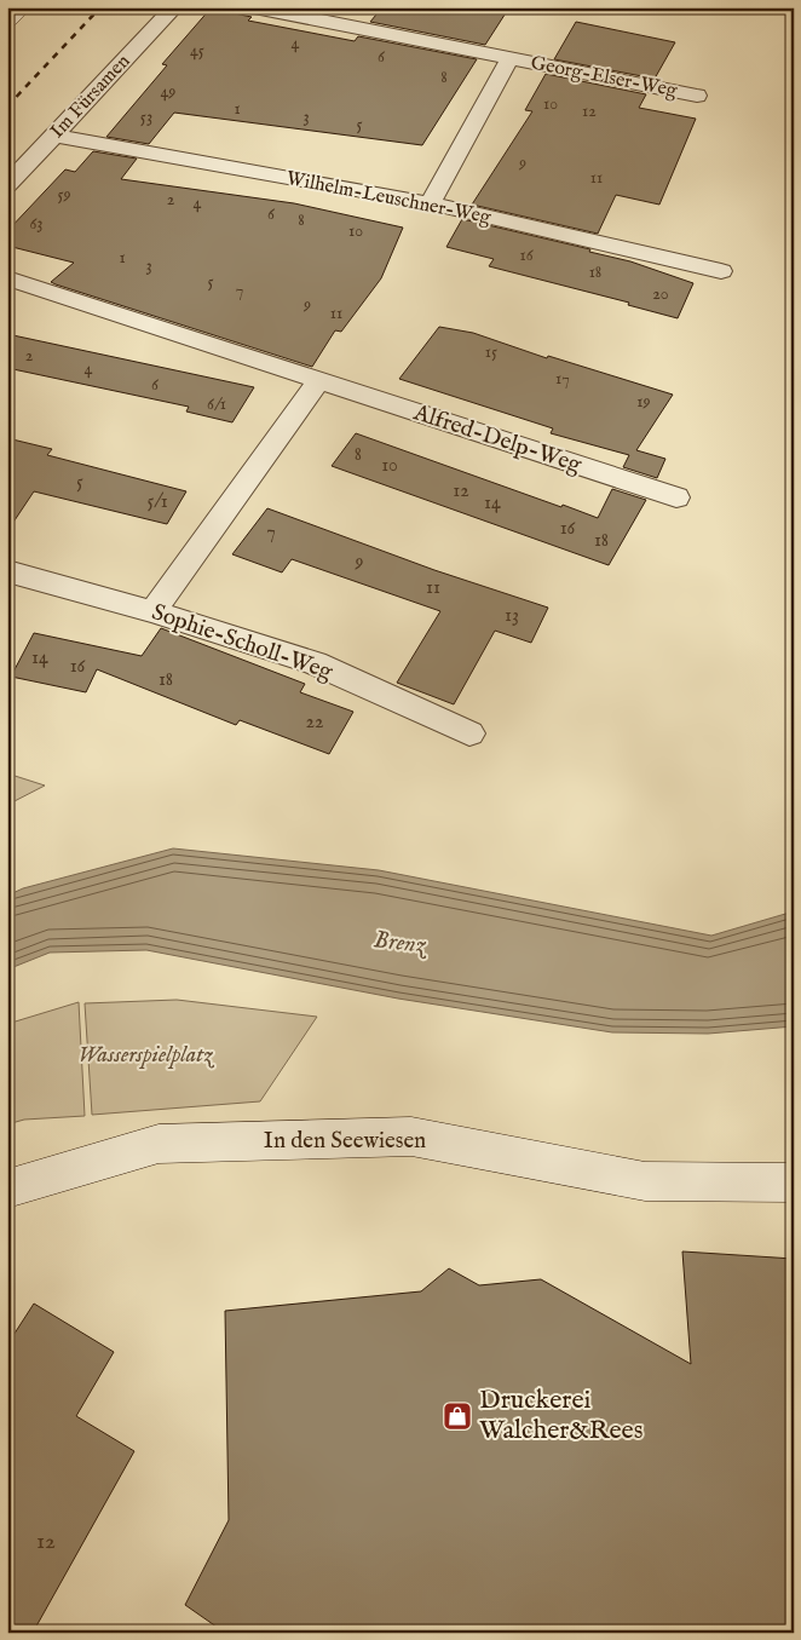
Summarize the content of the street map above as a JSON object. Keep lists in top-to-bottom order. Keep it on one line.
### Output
{"streets":{"street":["Georg-Elser-Weg","Im Fürsamen","Wilhelm-Leuschner-Weg","Alfred-Delp-Weg","Sophie-Scholl-Weg","In den Seewiesen"]},"crossings":[["Georg-Elser-Weg","Wilhelm-Leuschner-Weg"],["Im Fürsamen","Wilhelm-Leuschner-Weg"]],"water":["Brenz"],"parks":["Wasserspielplatz"],"places":{"shop":["Druckerei Walcher&Rees"]},"house_numbers":["4","45","6","8","49","10","1","12","53","3","5","9","11","59","2","4","6","8","63","10","16","1","3","18","5","7","20","9","11","15","2","4","17","6","19","6/1","8","10","5","12","5/1","14","16","7","18","9","11","13","14","16","18","22","12"]}
